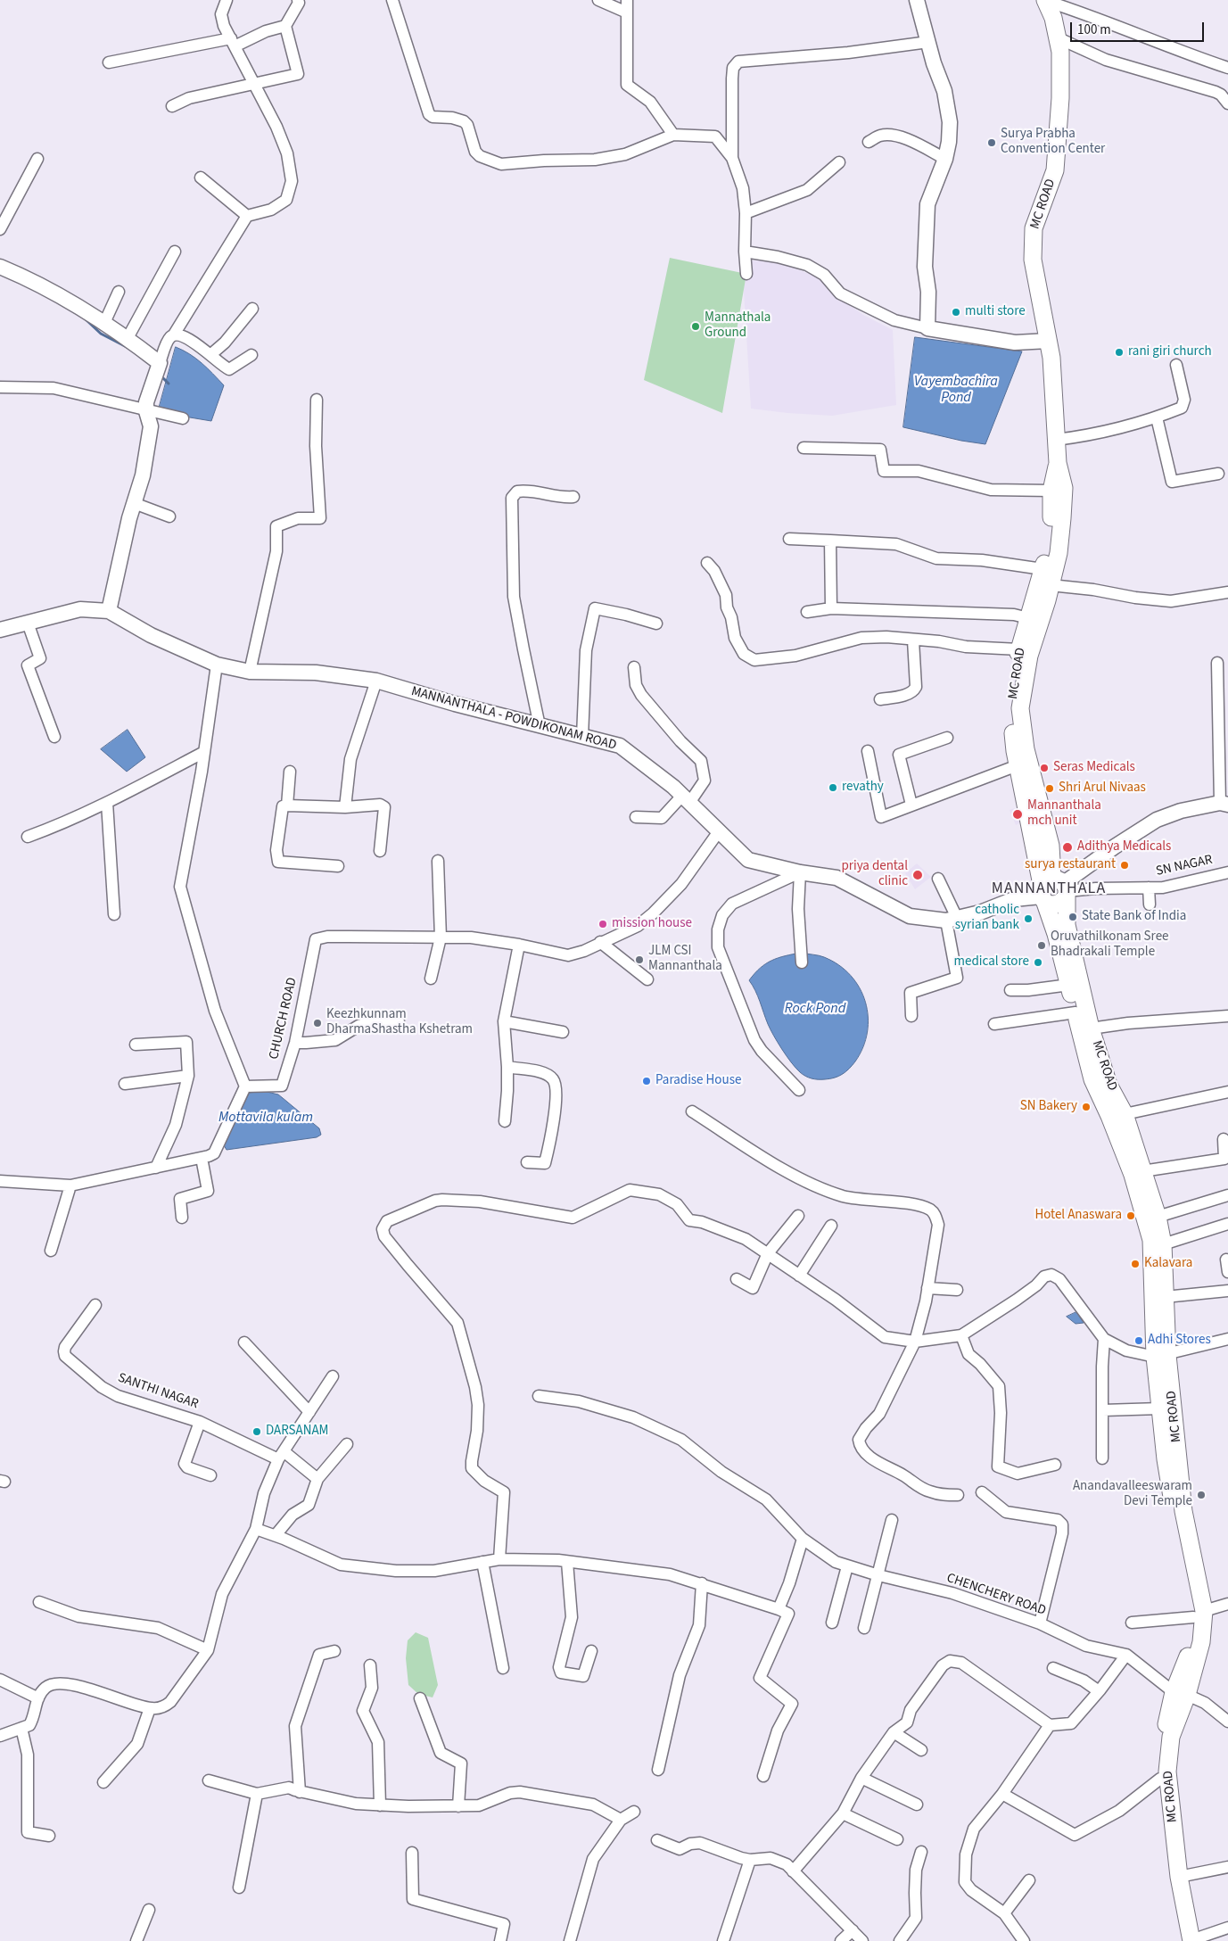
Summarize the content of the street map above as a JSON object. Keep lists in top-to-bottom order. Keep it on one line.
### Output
{"streets":{"main road":["MC ROAD","MANNANTHALA - POWDIKONAM ROAD"],"street":["SN NAGAR","CHURCH ROAD","SANTHI NAGAR","CHENCHERY ROAD"]},"crossings":[["MC ROAD","MANNANTHALA - POWDIKONAM ROAD"],["MC ROAD","SN NAGAR"],["MC ROAD","CHENCHERY ROAD"],["MANNANTHALA - POWDIKONAM ROAD","SN NAGAR"],["MANNANTHALA - POWDIKONAM ROAD","CHURCH ROAD"]],"districts":["MANNANTHALA"],"water":["Vayembachira Pond","Rock Pond","Mottavila kulam"],"places":["Surya Prabha Convention Center","multi store","Mannathala Ground","rani giri church","Seras Medicals","revathy","Shri Arul Nivaas","Mannanthala mch unit","Adithya Medicals","surya restaurant","priya dental clinic","State Bank of India","catholic syrian bank","mission house","Oruvathilkonam Sree Bhadrakali Temple","JLM CSI Mannanthala","medical store","Keezhkunnam DharmaShastha Kshetram","Paradise House","SN Bakery","Hotel Anaswara","Kalavara","Adhi Stores","DARSANAM","Anandavalleeswaram Devi Temple"],"scale_bar":"100 m"}
